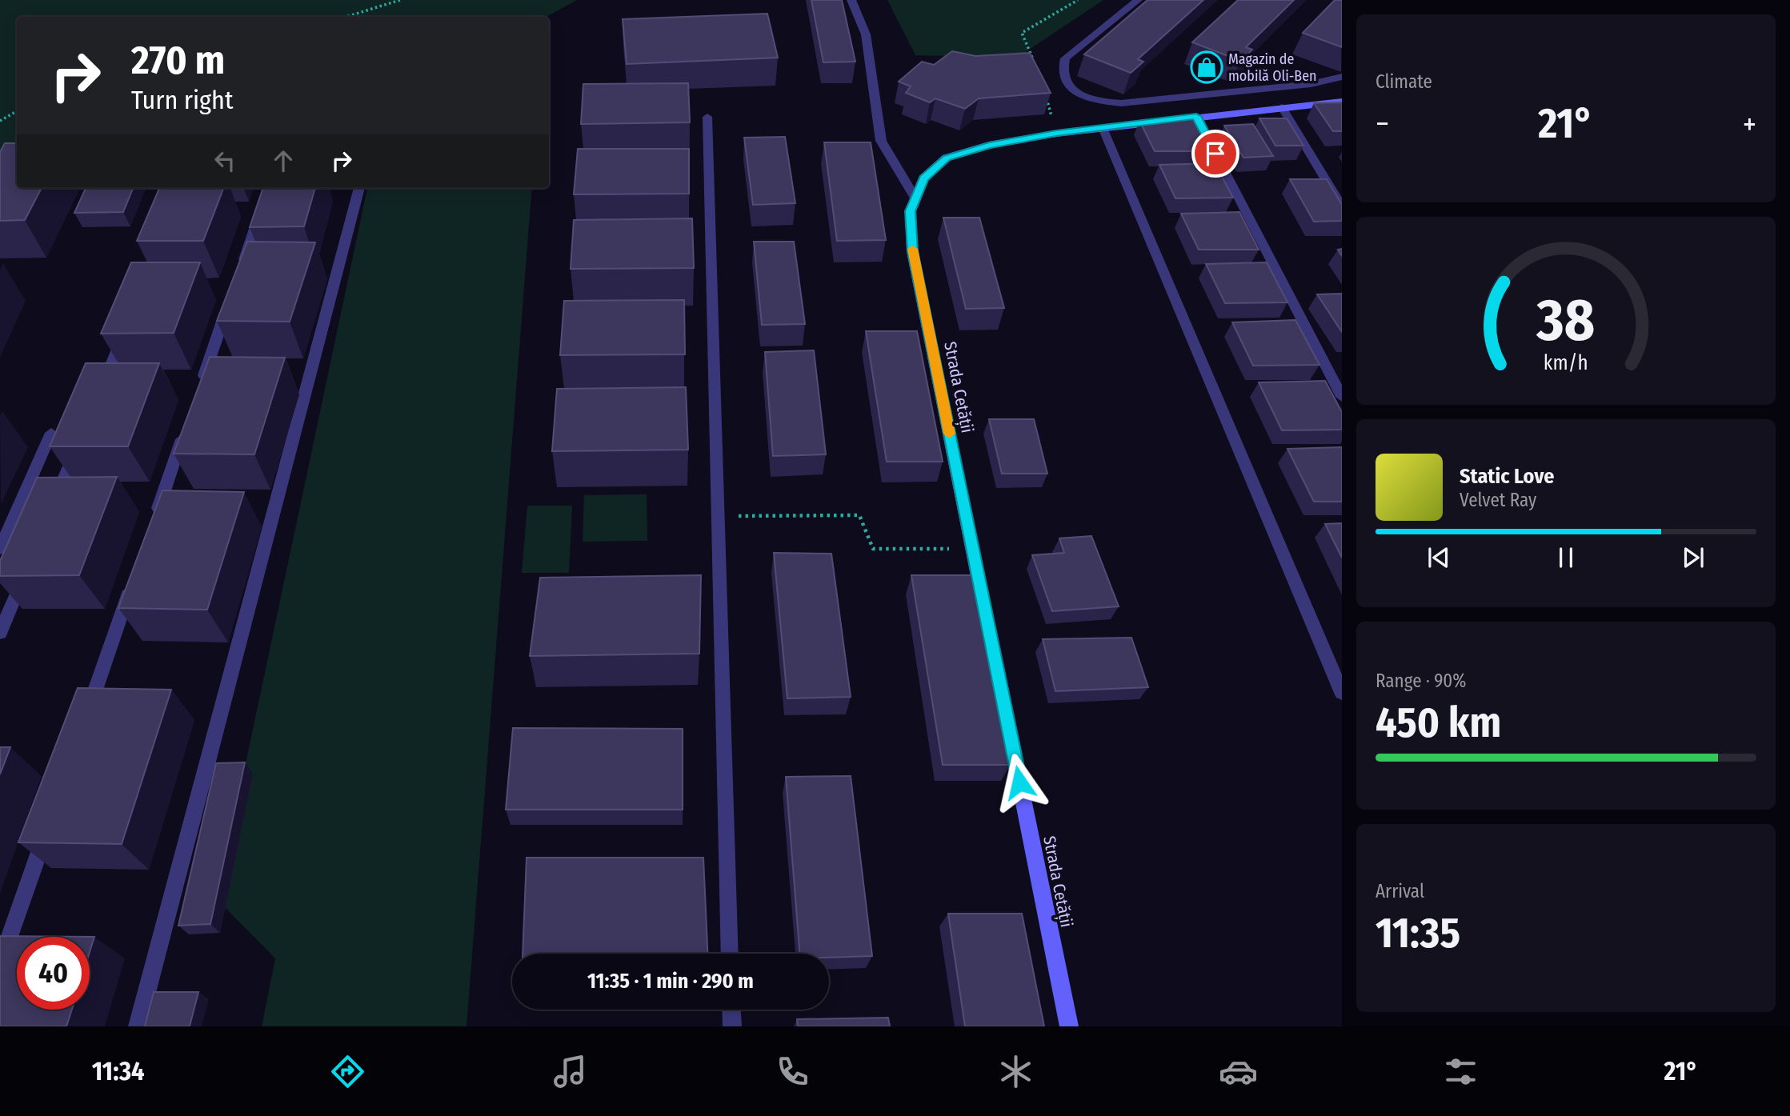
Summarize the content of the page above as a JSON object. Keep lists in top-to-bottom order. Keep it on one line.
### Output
{"streets":{"street":["Strada Cetății"]},"places":{"shop":["Magazin de mobilă Oli-Ben"]},"page":{"tile":["Climate",["Range · 90%","450 km"],["Arrival","11:35"]],"turn":["270 m","Turn right"],"heat":["−","21°","+"],"song":["Static Love","Velvet Ray"],"limit":"40","trip":"11:35 · 1 min · 290 m","tabs":["11:34","21°"],"gauge":["38","km/h"]}}
